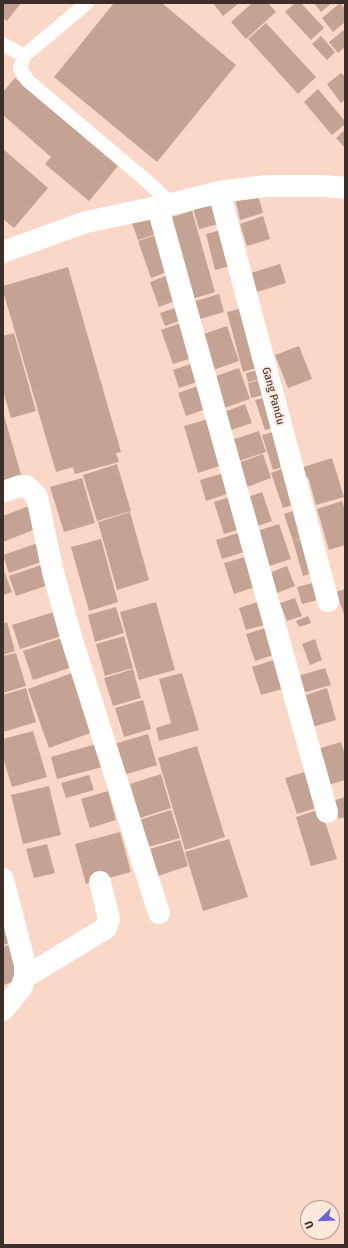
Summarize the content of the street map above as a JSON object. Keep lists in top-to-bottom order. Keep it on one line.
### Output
{"streets":{"street":["Gang Pandu"]},"north":"bottom left"}
